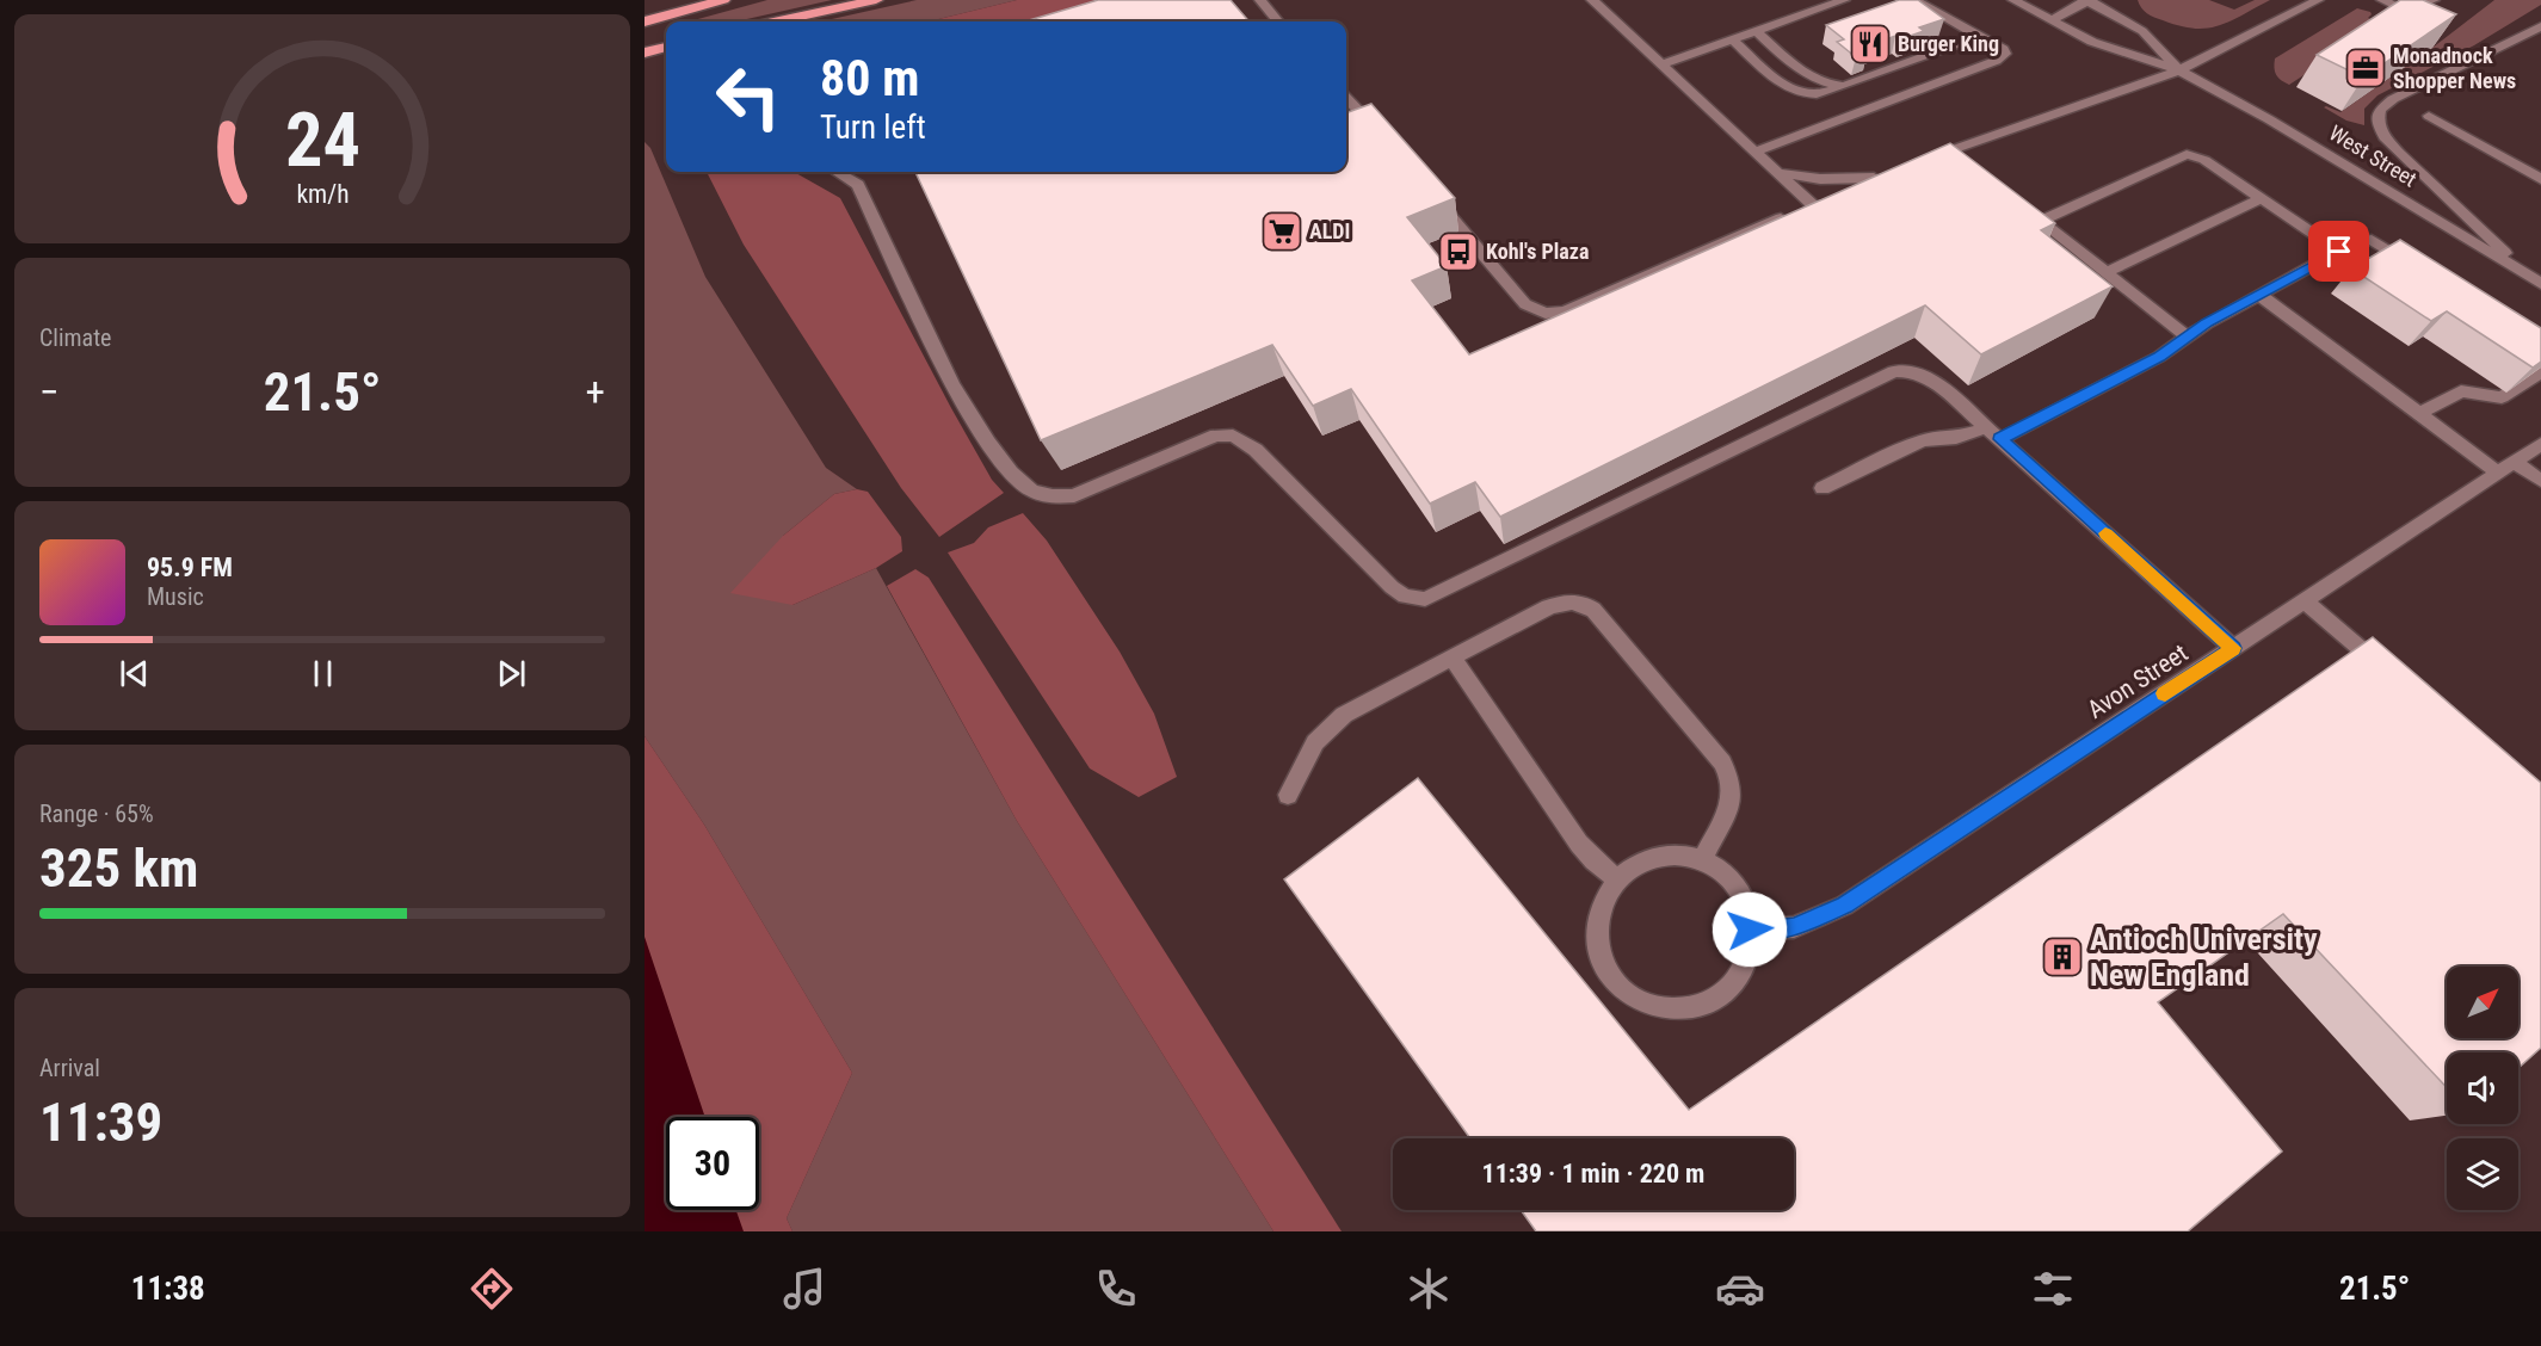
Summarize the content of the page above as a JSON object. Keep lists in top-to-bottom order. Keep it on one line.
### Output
{"streets":{"street":["West Street","Avon Street"]},"places":{"restaurant":["Burger King"],"office":["Monadnock Shopper News"],"supermarket":["ALDI"],"bus stop":["Kohl's Plaza"],"building":["Antioch University New England"]},"north":"top right","page":{"turn":["80 m","Turn left"],"tile":["Climate",["Range · 65%","325 km"],["Arrival","11:39"]],"heat":["−","21.5°","+"],"song":["95.9 FM","Music"],"limit":"30","trip":"11:39 · 1 min · 220 m","tabs":["11:38","21.5°"],"gauge":["24","km/h"]}}
